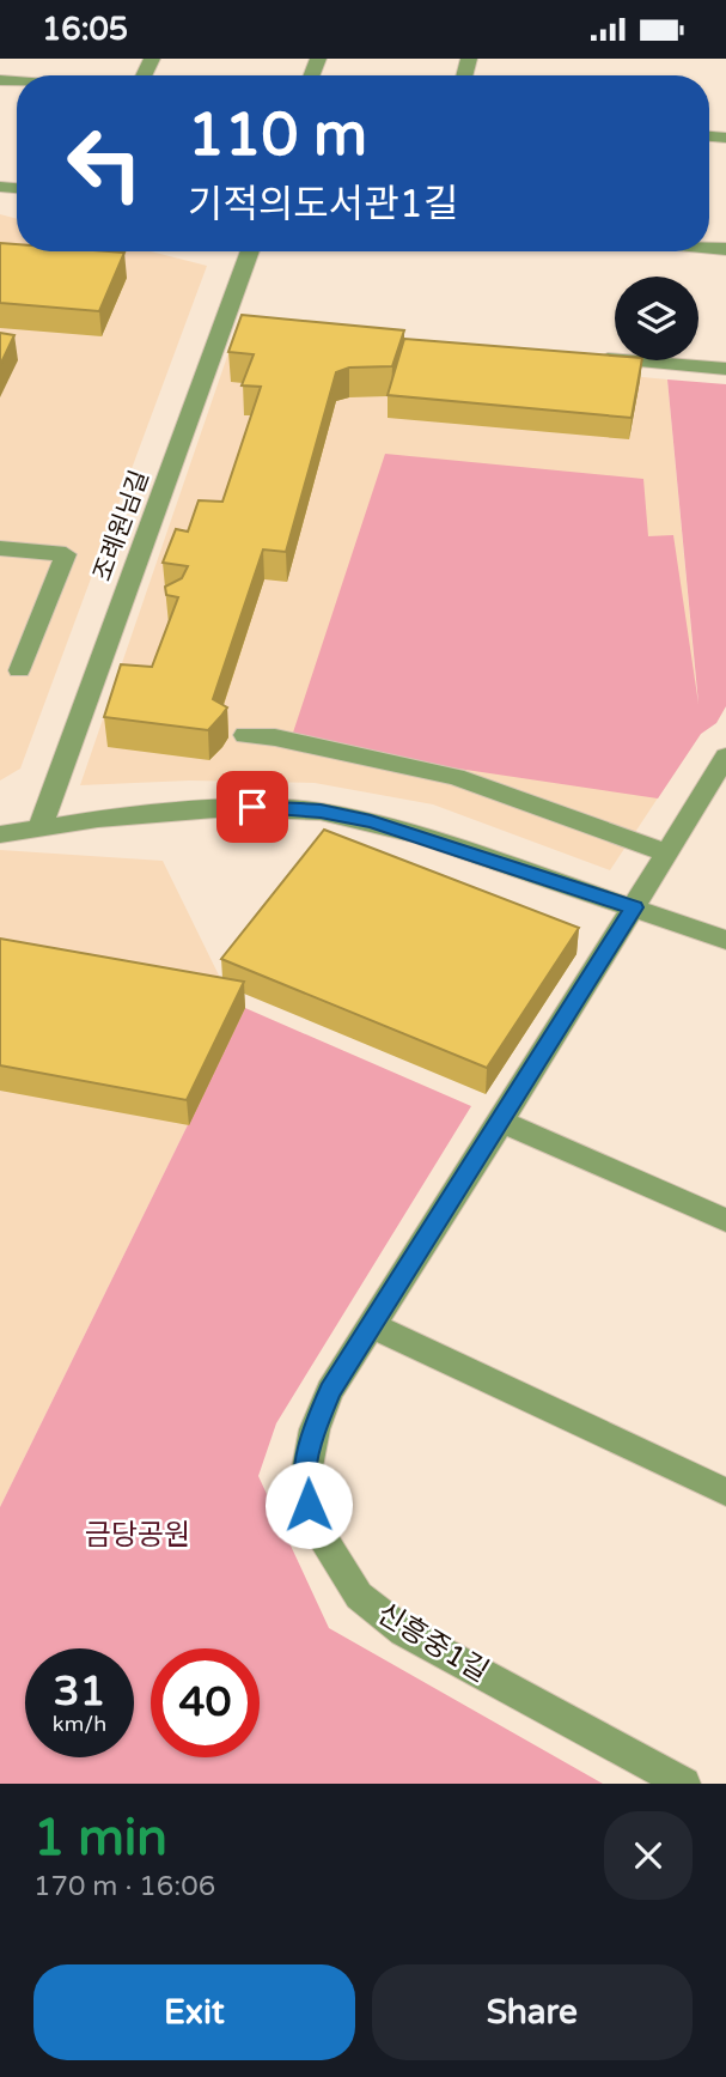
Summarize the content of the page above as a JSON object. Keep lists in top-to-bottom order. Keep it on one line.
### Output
{"streets":{"street":["조례원님길","신흥중1길"]},"parks":["금당공원"],"page":{"status":"16:05","turn":["110 m","기적의도서관1길"],"speed":"31 km/h","limit":"40","heading":["1 min","170 m · 16:06"],"buttons":["Exit","Share"]}}
